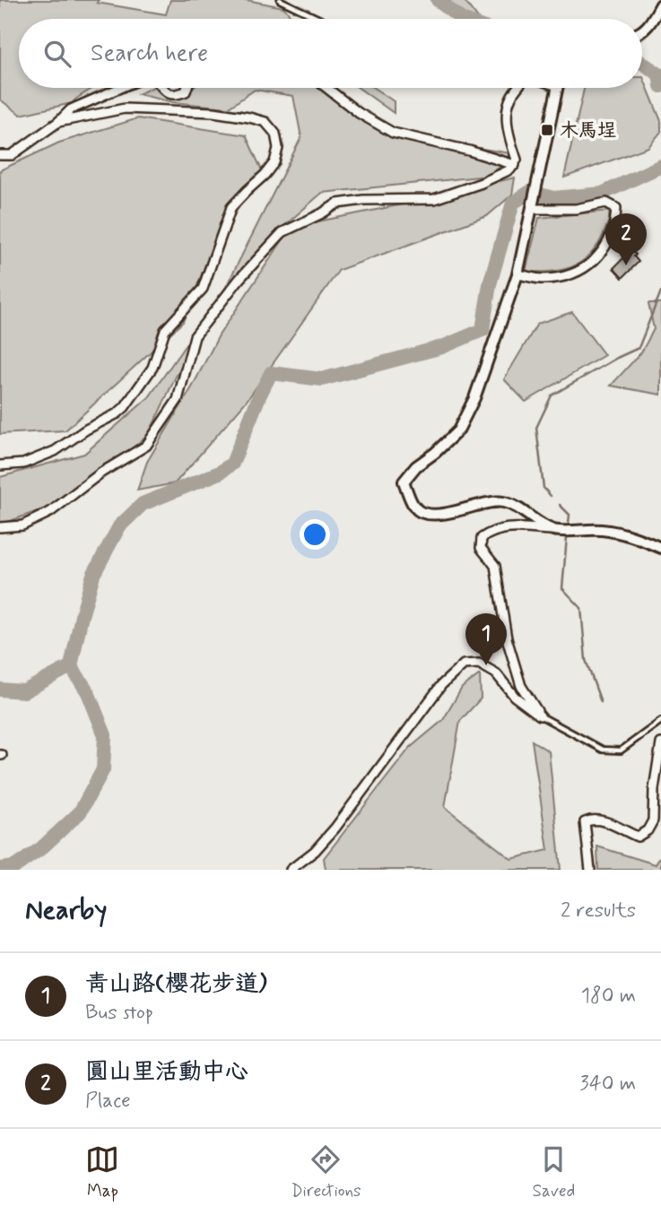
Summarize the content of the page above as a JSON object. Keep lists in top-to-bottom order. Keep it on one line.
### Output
{"places":{"transit":["木馬埕"]},"page":{"search":"Search here","pins":["2","1"],"heading":["Nearby","2 results"],"list":[{"mark":"1","name":"青山路(櫻花步道)","note":"Bus stop","value":"180 m"},{"mark":"2","name":"圓山里活動中心","note":"Place","value":"340 m"}],"nav":["Map","Directions","Saved"]}}
